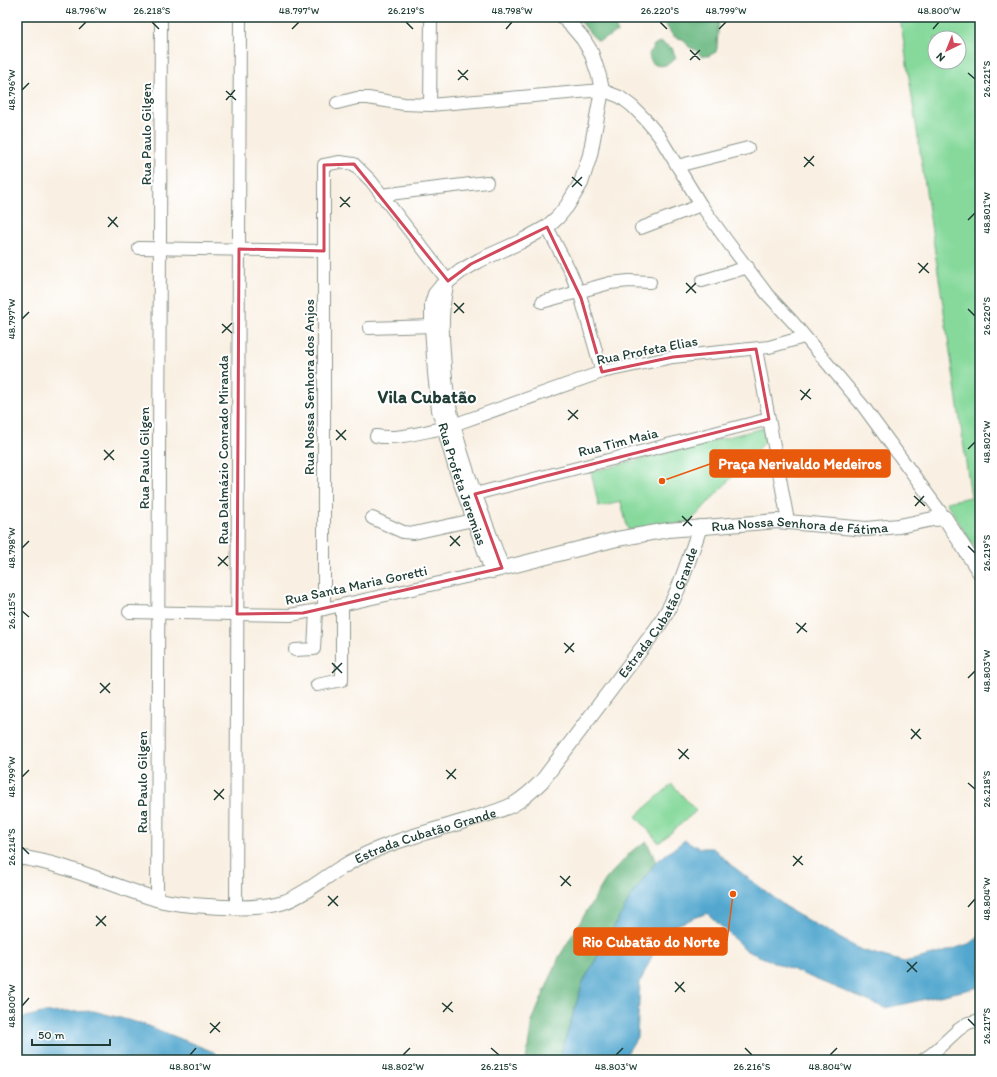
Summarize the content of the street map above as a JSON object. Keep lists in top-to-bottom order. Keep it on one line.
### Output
{"streets":{"street":["Rua Paulo Gilgen","Rua Profeta Elias","Rua Nossa Senhora dos Anjos","Rua Tim Maia","Rua Dalmázio Conrado Miranda","Rua Profeta Jeremias","Rua Nossa Senhora de Fátima","Rua Santa Maria Goretti","Estrada Cubatão Grande"]},"crossings":[["Rua Paulo Gilgen","Rua Santa Maria Goretti"],["Rua Paulo Gilgen","Estrada Cubatão Grande"],["Rua Profeta Elias","Rua Profeta Jeremias"],["Rua Nossa Senhora dos Anjos","Rua Santa Maria Goretti"],["Rua Tim Maia","Rua Profeta Jeremias"],["Rua Dalmázio Conrado Miranda","Rua Santa Maria Goretti"],["Rua Dalmázio Conrado Miranda","Estrada Cubatão Grande"],["Rua Profeta Jeremias","Rua Nossa Senhora de Fátima"],["Rua Profeta Jeremias","Rua Santa Maria Goretti"],["Rua Nossa Senhora de Fátima","Rua Santa Maria Goretti"],["Rua Nossa Senhora de Fátima","Estrada Cubatão Grande"]],"districts":["Vila Cubatão"],"places":["Praça Nerivaldo Medeiros","Rio Cubatão do Norte"],"scale_bar":"50 m","north":"bottom left","coordinates":["48.796°W","26.218°S","48.797°W","26.219°S","48.798°W","26.220°S","48.799°W","48.800°W","26.221°S","48.801°W","48.802°W","26.215°S","48.803°W","26.214°S","48.804°W","26.217°S","26.216°S"]}
